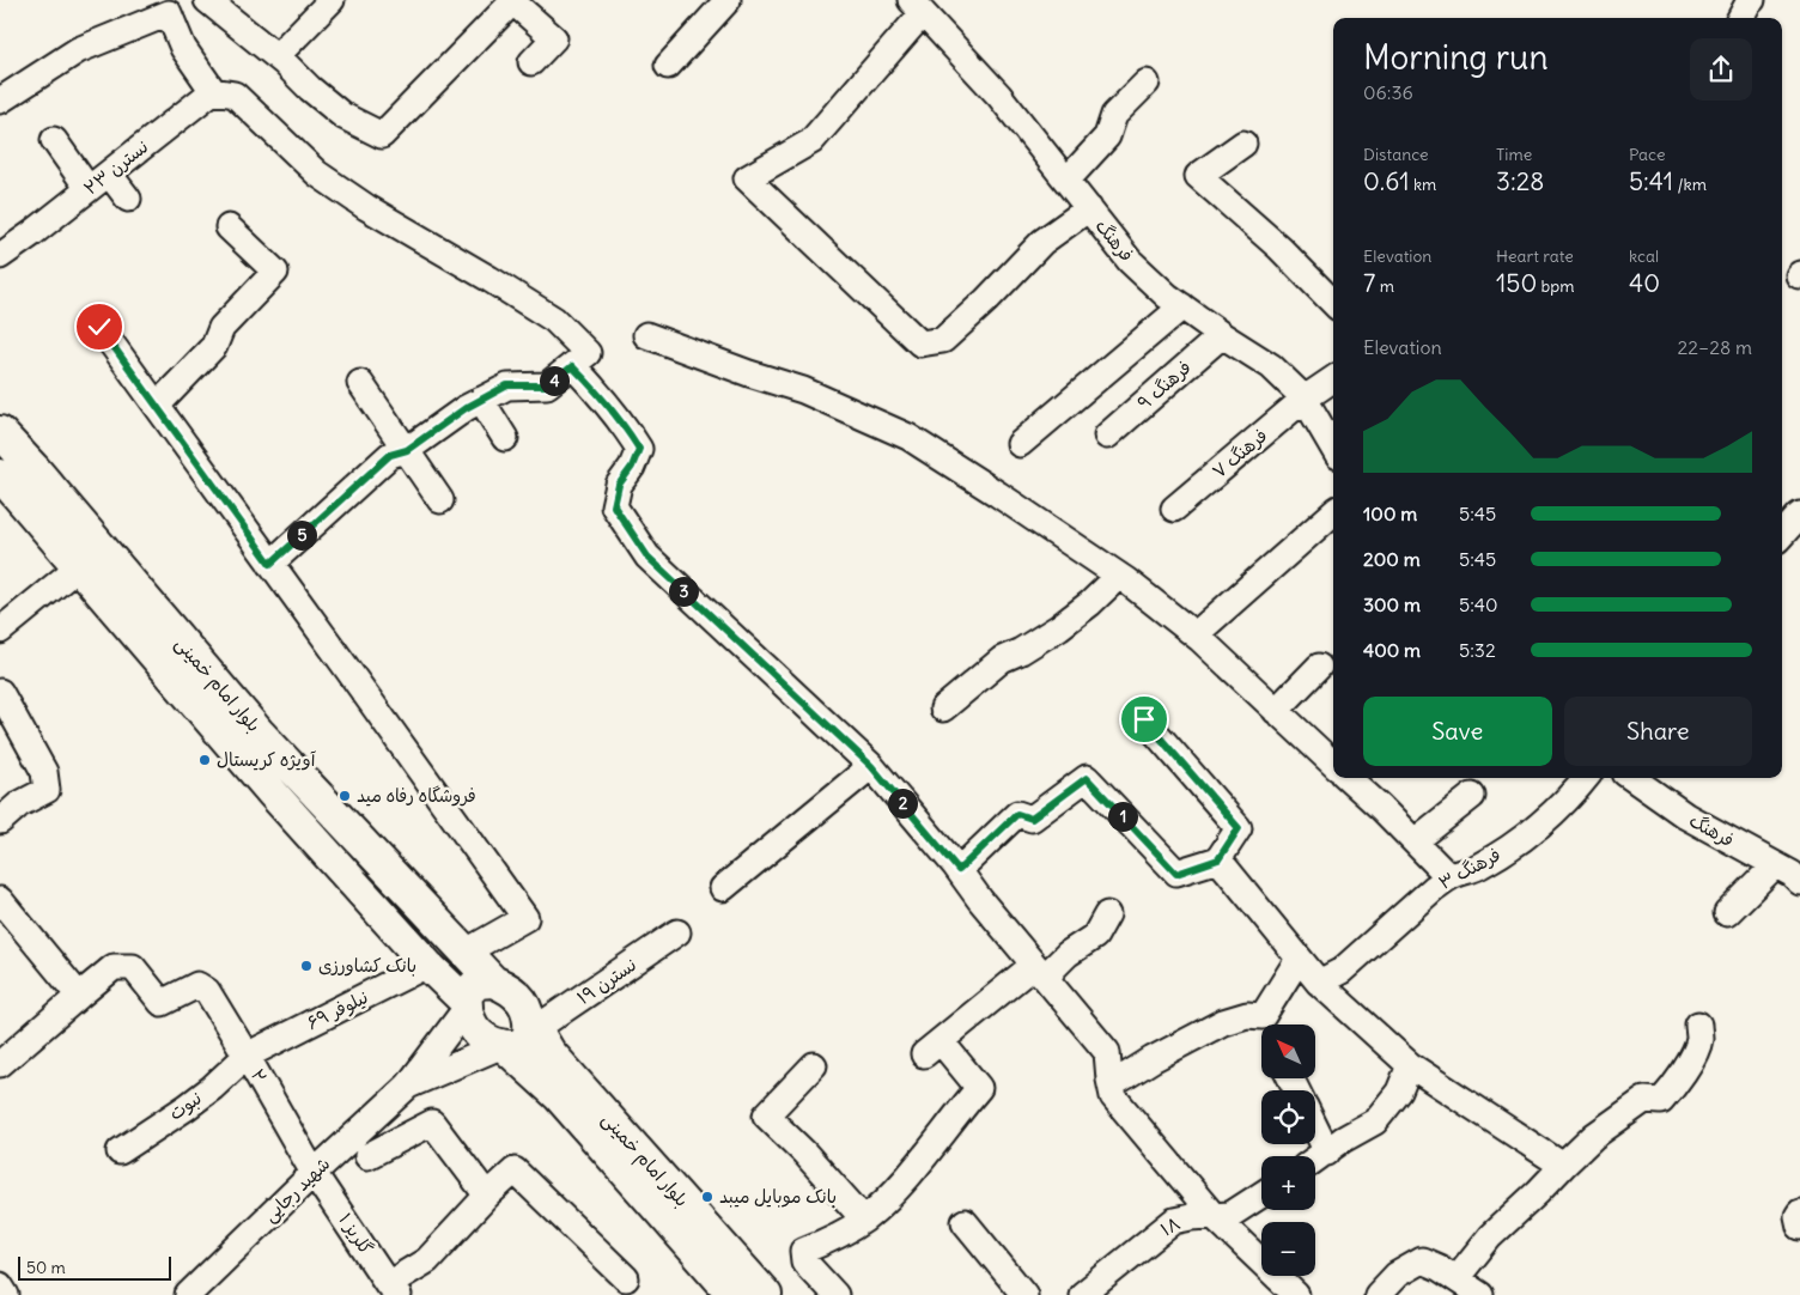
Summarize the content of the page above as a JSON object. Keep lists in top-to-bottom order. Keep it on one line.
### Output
{"streets":{"main road":["بلوار امام خمینی"],"street":["نسترن ۲۳","فرهنگ","فرهنگ ۹","فرهنگ ۷","فرهنگ ۳","نسترن ۱۹","نیلوفر ۶۹","۲","نبوت","شهید رجایی","۱۸","گلریز ۱"]},"crossings":[["فرهنگ","فرهنگ ۹"],["فرهنگ","فرهنگ ۷"],["بلوار امام خمینی","نسترن ۱۹"],["بلوار امام خمینی","نیلوفر ۶۹"],["نیلوفر ۶۹","۲"],["نیلوفر ۶۹","نبوت"],["۲","نبوت"],["۲","شهید رجایی"],["۲","گلریز ۱"],["شهید رجایی","گلریز ۱"]],"places":["آویژه کریستال","فروشگاه رفاه مید","بانک کشاورزی","بانک موبایل میبد"],"scale_bar":"50 m","north":"top left","page":{"heading":["Morning run","06:36"],"stats":[["Distance","0.61 km"],["Time","3:28"],["Pace","5:41 /km"],["Elevation","7 m"],["Heart rate","150 bpm"],["kcal","40"]],"chart":["Elevation","22–28 m"],"pins":["4","5","3","2","1"],"list":[{"name":"100 m","note":"5:45"},{"name":"200 m","note":"5:45"},{"name":"300 m","note":"5:40"},{"name":"400 m","note":"5:32"}],"buttons":["Save","Share"],"map_buttons":["+","−"],"scale":"50 m"}}
